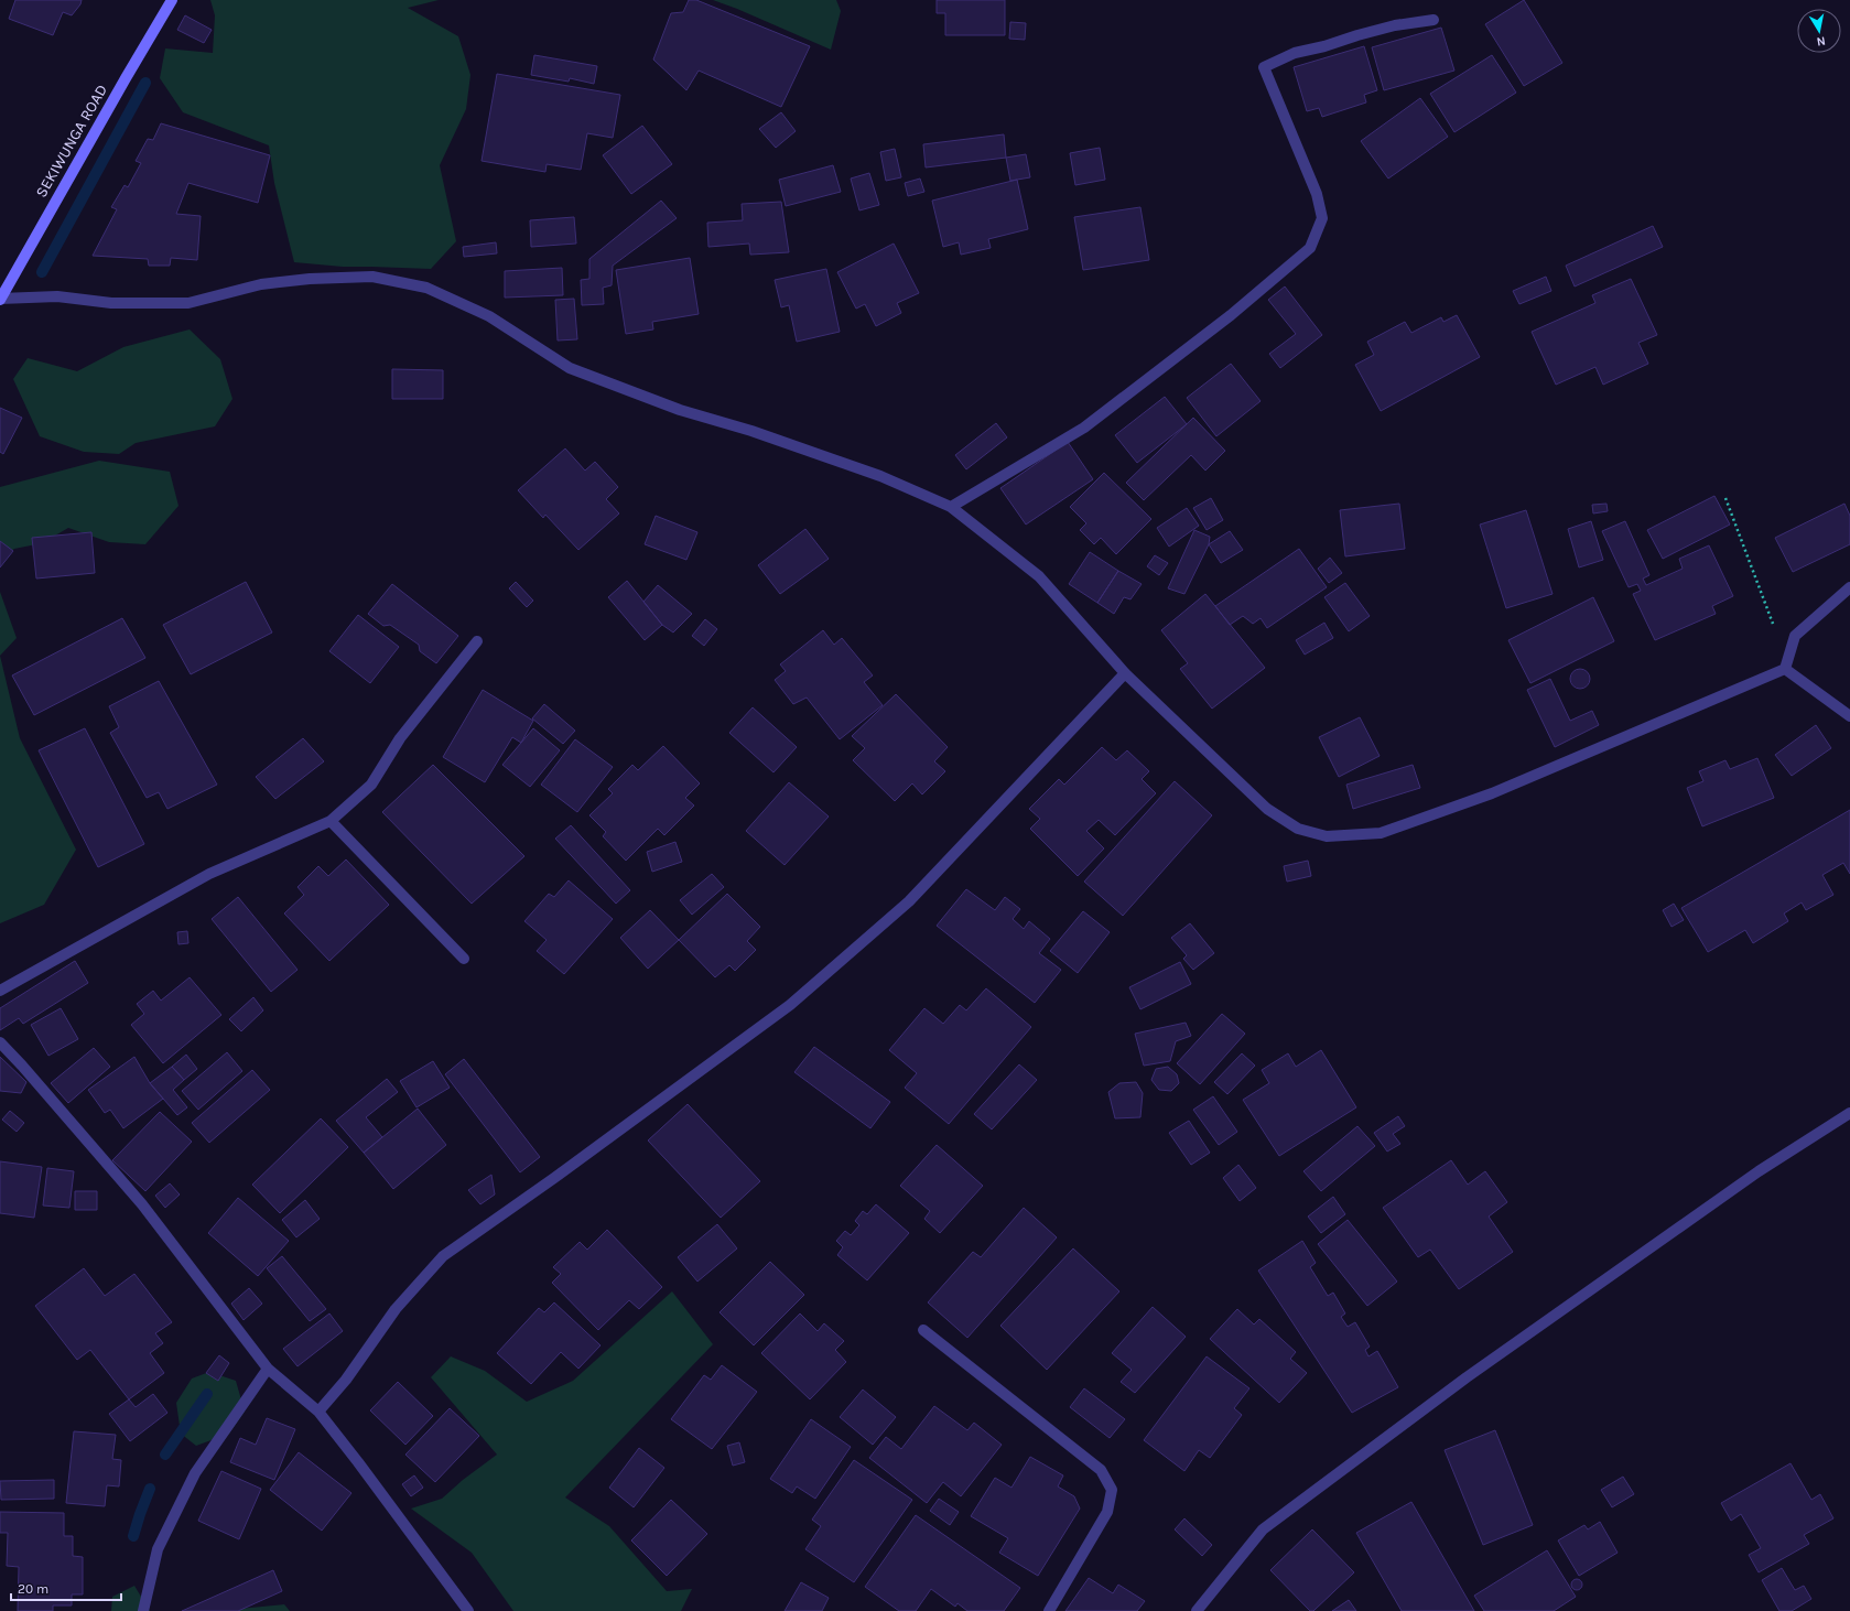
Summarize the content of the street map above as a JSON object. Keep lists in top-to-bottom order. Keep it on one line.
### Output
{"streets":{"main road":["SEKIWUNGA ROAD"]},"scale_bar":"20 m","north":"bottom"}
